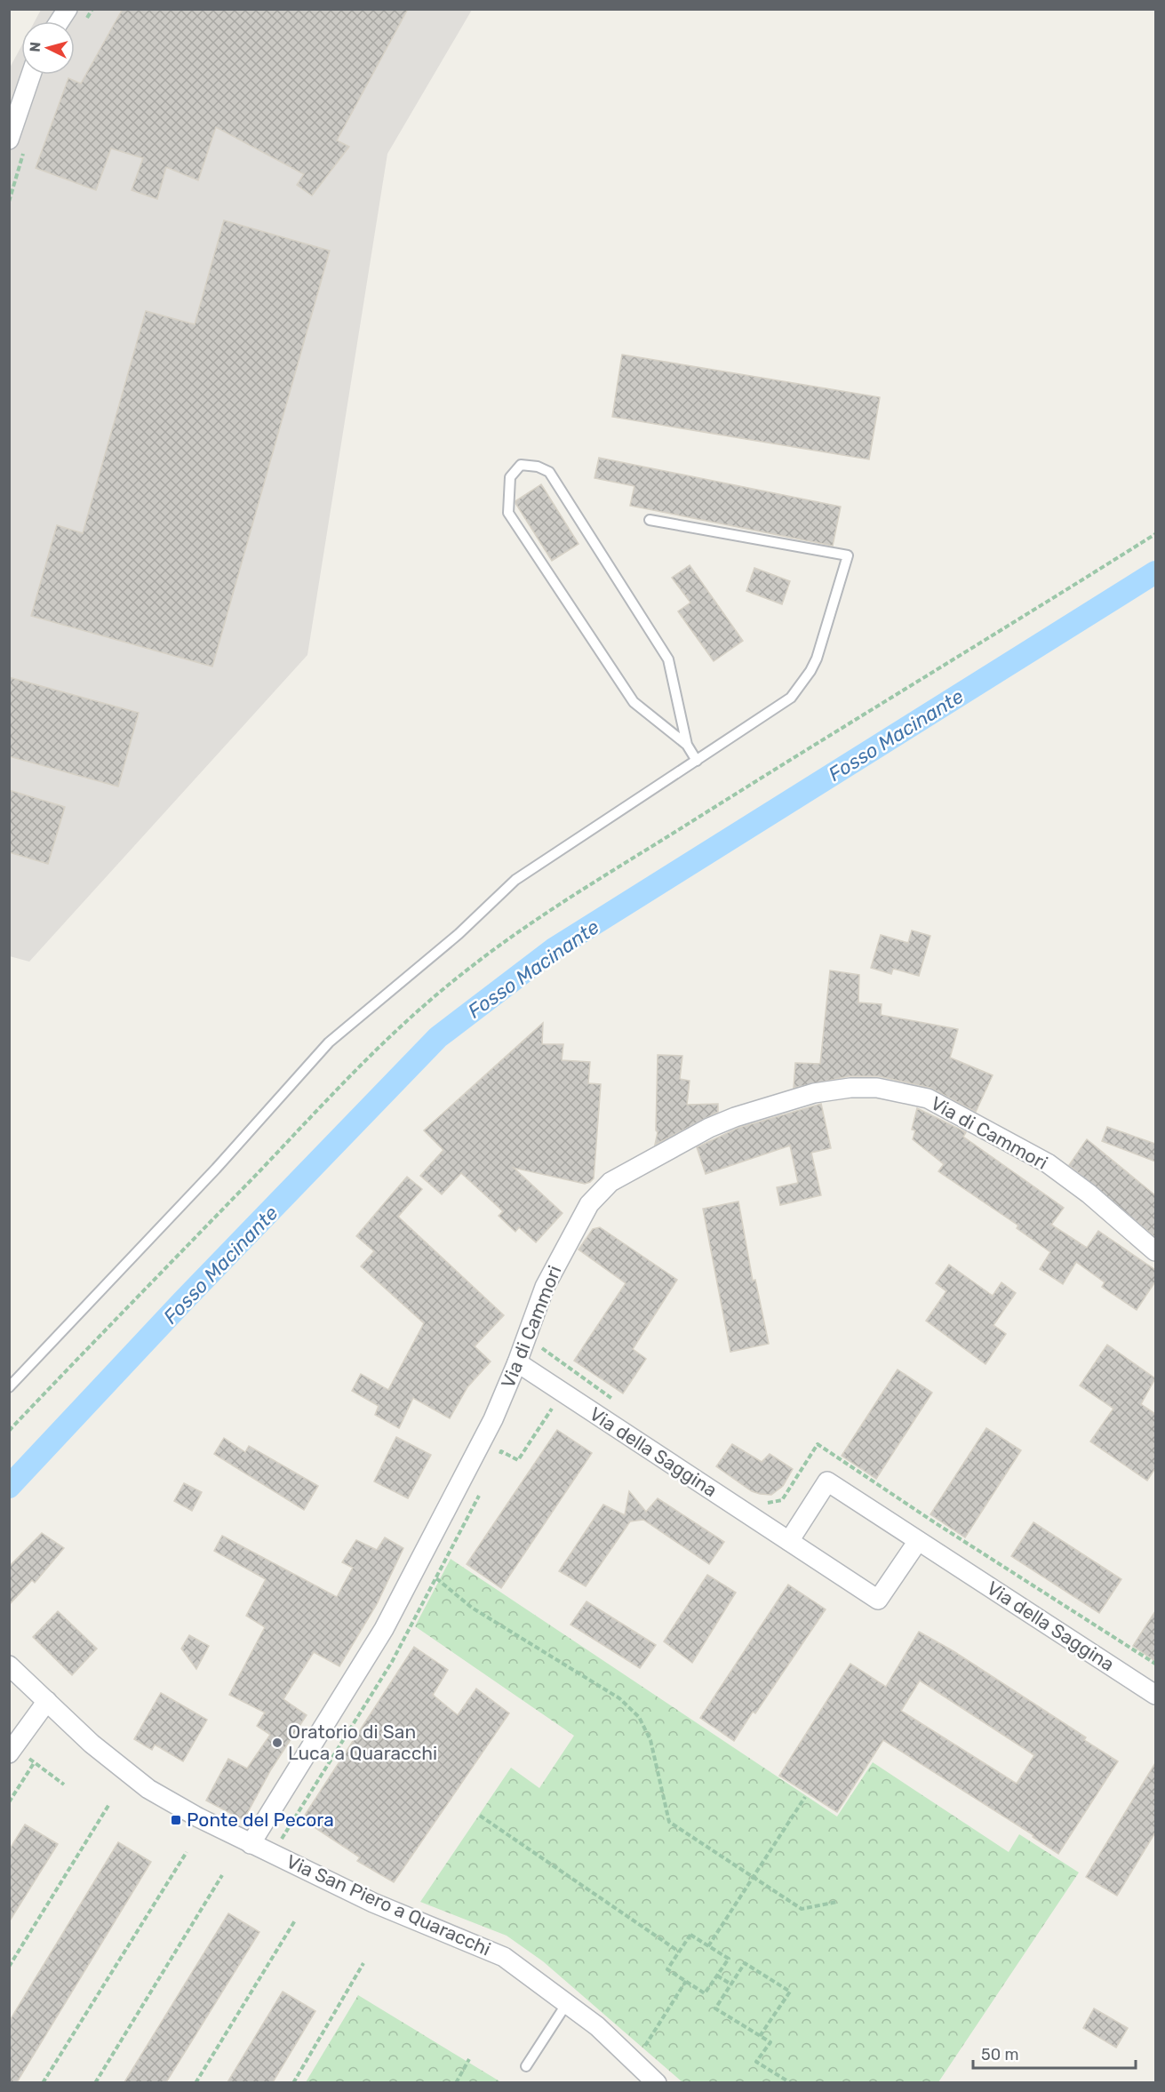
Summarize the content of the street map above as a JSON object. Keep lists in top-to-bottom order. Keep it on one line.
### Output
{"streets":{"street":["Via di Cammori","Via della Saggina","Via San Piero a Quaracchi"]},"crossings":[["Via di Cammori","Via della Saggina"],["Via di Cammori","Via San Piero a Quaracchi"]],"water":["Fosso Macinante"],"places":{"other":["Oratorio di San Luca a Quaracchi"],"transit":["Ponte del Pecora"]},"scale_bar":"50 m","north":"left"}
